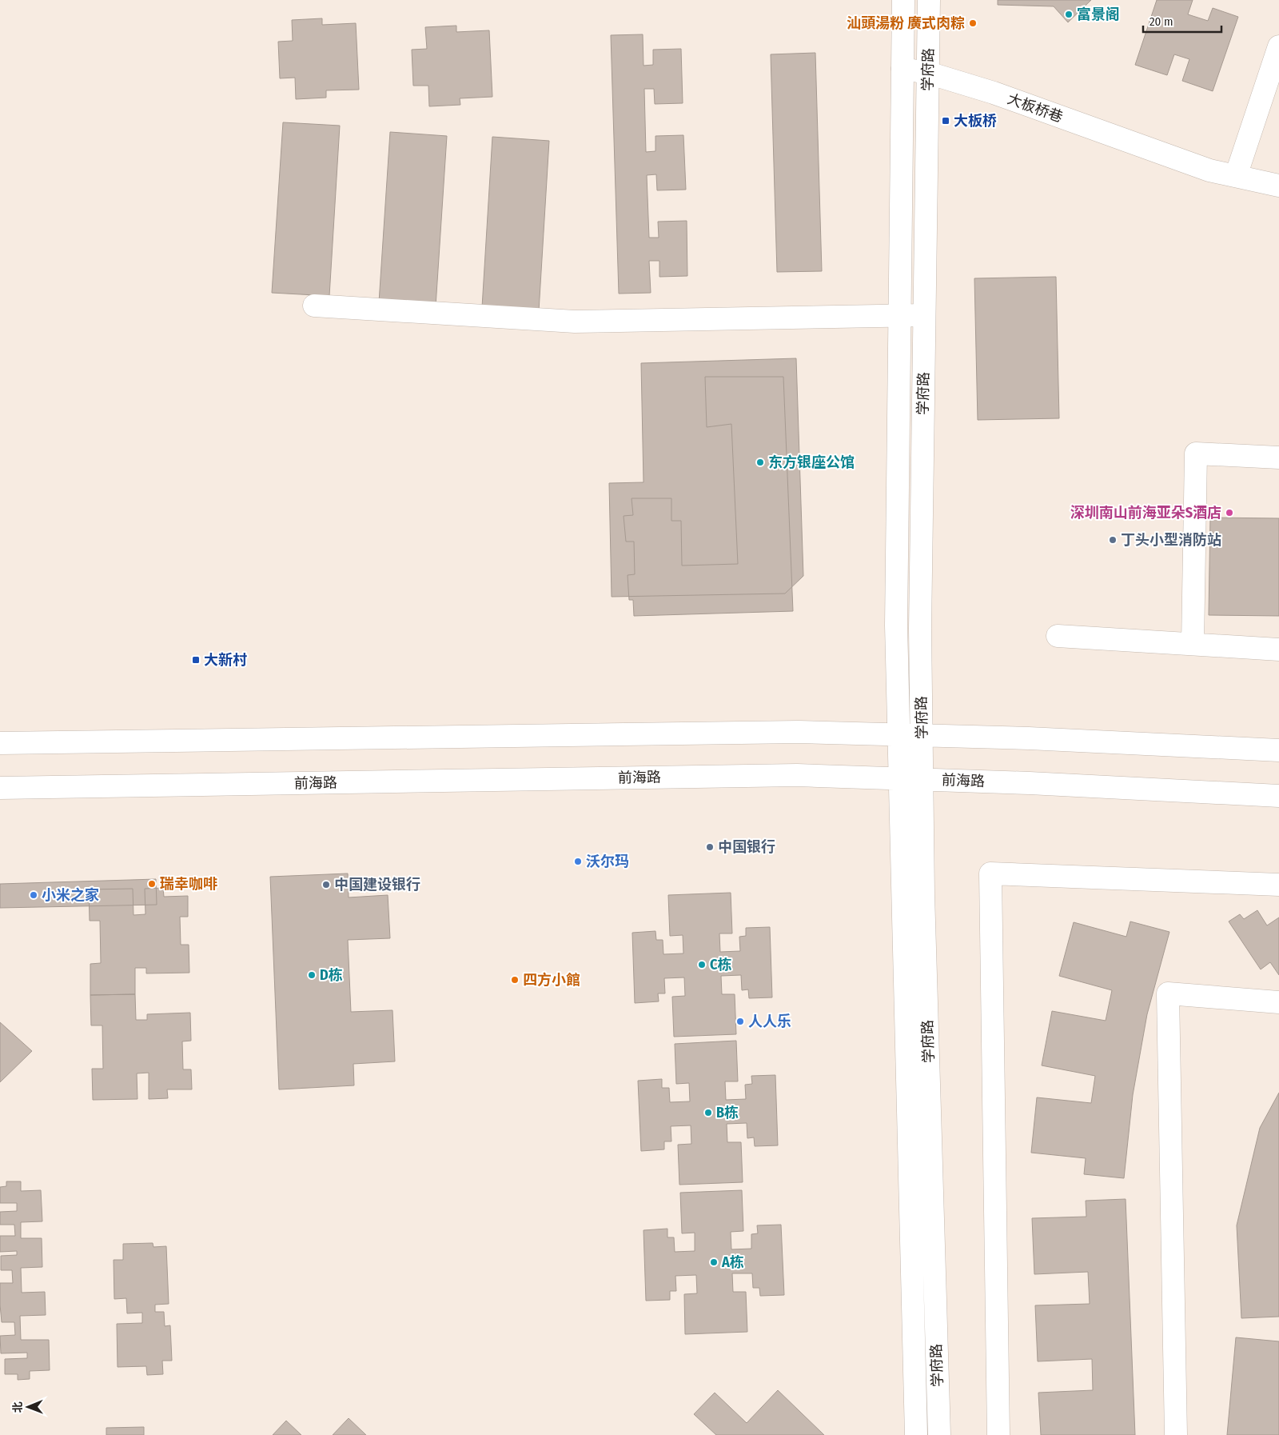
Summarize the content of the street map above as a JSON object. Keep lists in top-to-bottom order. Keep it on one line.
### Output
{"streets":{"main road":["学府路","大板桥巷","前海路"]},"crossings":[["学府路","大板桥巷"],["学府路","前海路"]],"places":{"other":["富景阁","汕頭湯粉 廣式肉粽","东方银座公馆","深圳南山前海亚朵S酒店","丁头小型消防站","中国银行","沃尔玛","瑞幸咖啡","中国建设银行","小米之家","C栋","D栋","四方小館","人人乐","B栋","A栋"],"transit":["大板桥","大新村"]},"scale_bar":"20 m","north":"left"}
